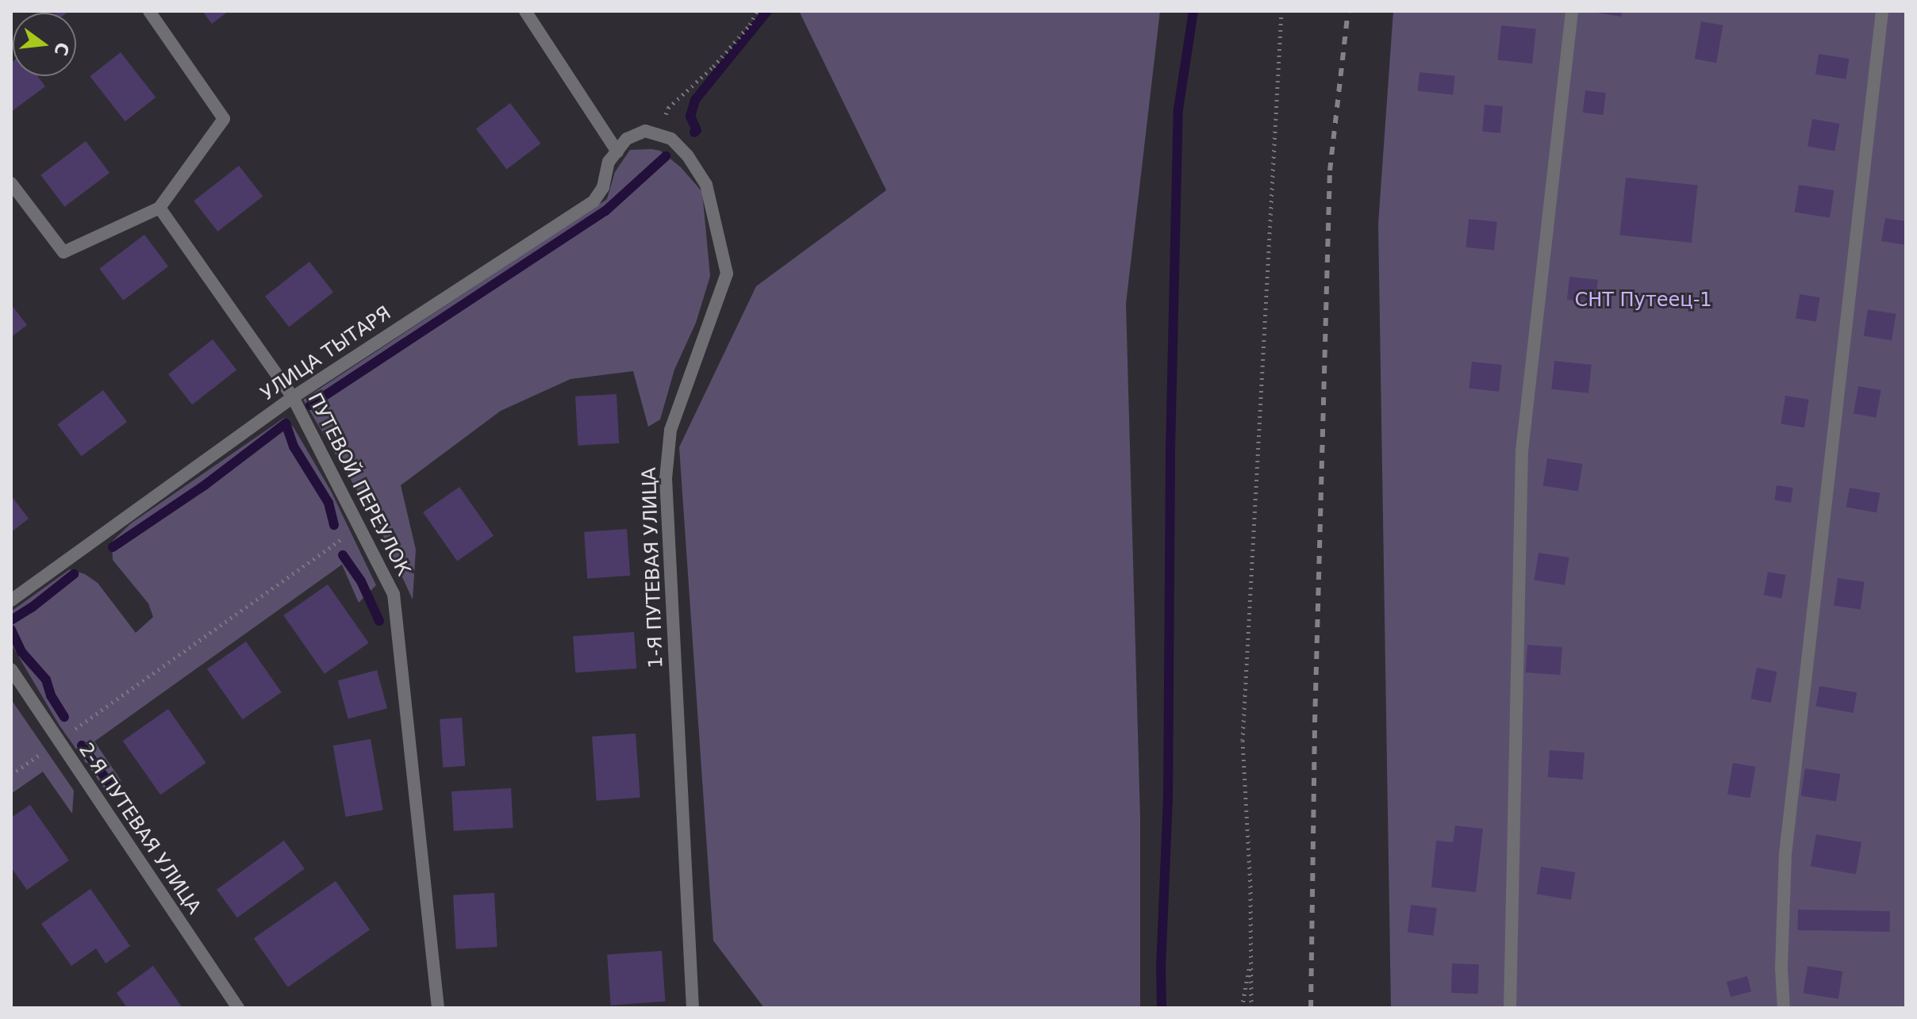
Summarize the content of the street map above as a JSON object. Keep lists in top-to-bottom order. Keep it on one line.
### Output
{"streets":{"street":["УЛИЦА ТЫТАРЯ","ПУТЕВОЙ ПЕРЕУЛОК","1-Я ПУТЕВАЯ УЛИЦА","2-Я ПУТЕВАЯ УЛИЦА"]},"crossings":[["УЛИЦА ТЫТАРЯ","ПУТЕВОЙ ПЕРЕУЛОК"],["УЛИЦА ТЫТАРЯ","1-Я ПУТЕВАЯ УЛИЦА"]],"parks":["СНТ Путеец-1"],"north":"right"}
